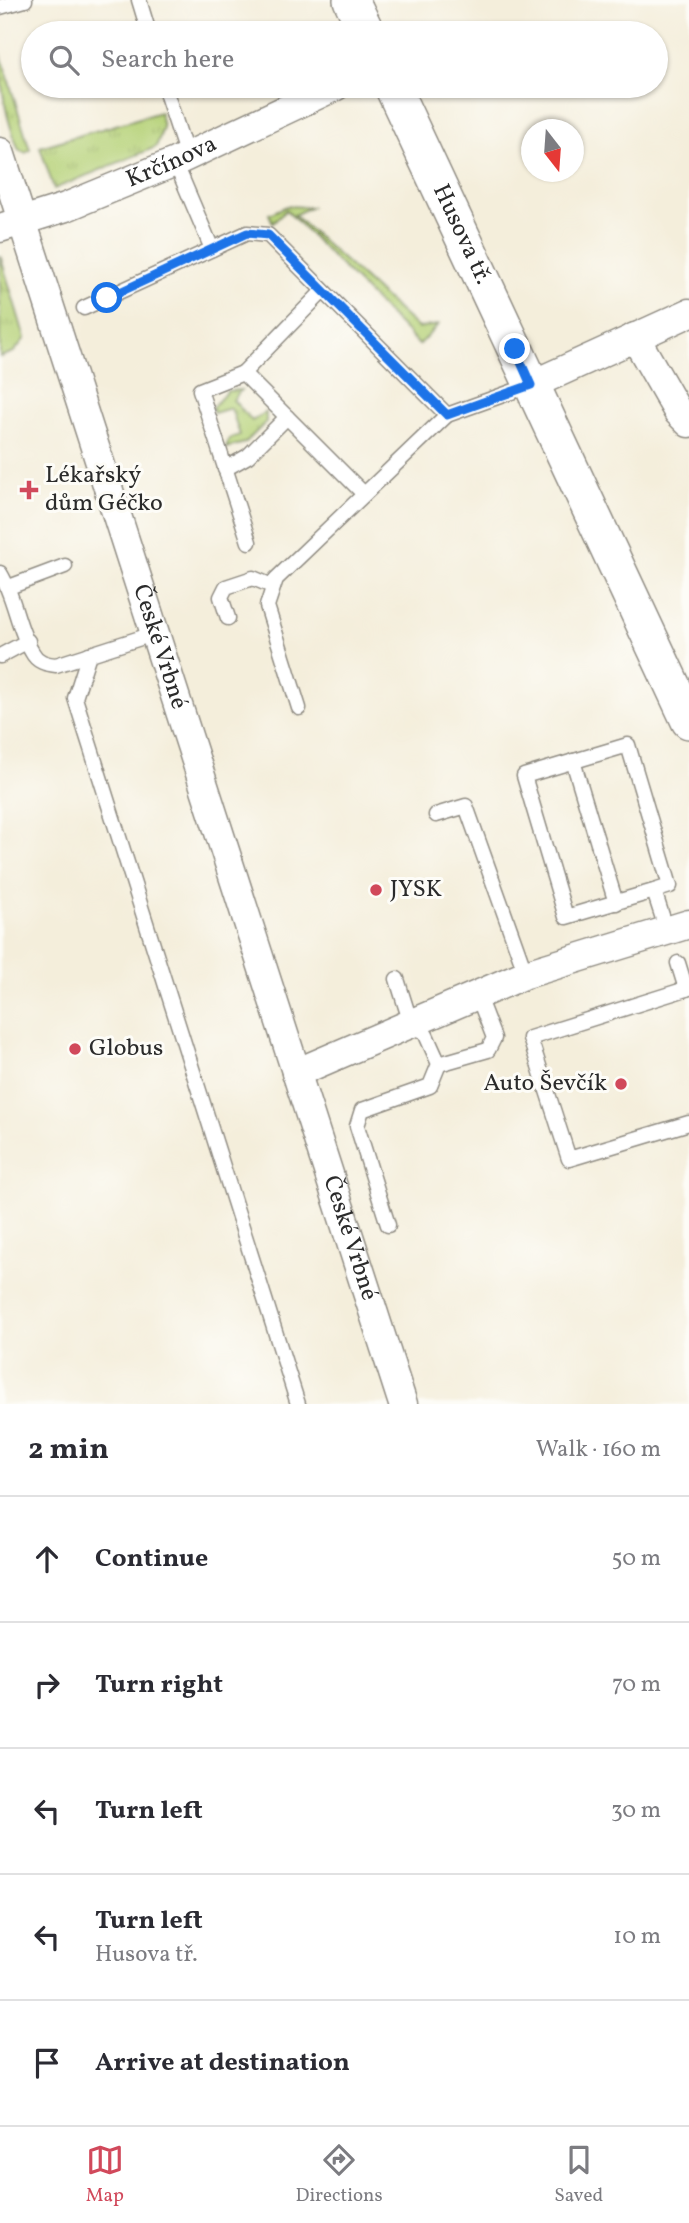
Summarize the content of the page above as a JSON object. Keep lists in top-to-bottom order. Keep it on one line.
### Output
{"streets":{"street":["Krčínova","Husova tř.","České Vrbné"]},"crossings":[["Krčínova","České Vrbné"]],"places":{"health":["Lékařský dům Géčko"],"other":["JYSK","Globus","Auto Ševčík"]},"north":"bottom","page":{"search":"Search here","heading":["2 min","Walk · 160 m"],"list":[["Continue","50 m"],["Turn right","70 m"],["Turn left","30 m"],["Turn left","Husova tř.","10 m"],"Arrive at destination"],"nav":["Map","Directions","Saved"]}}
